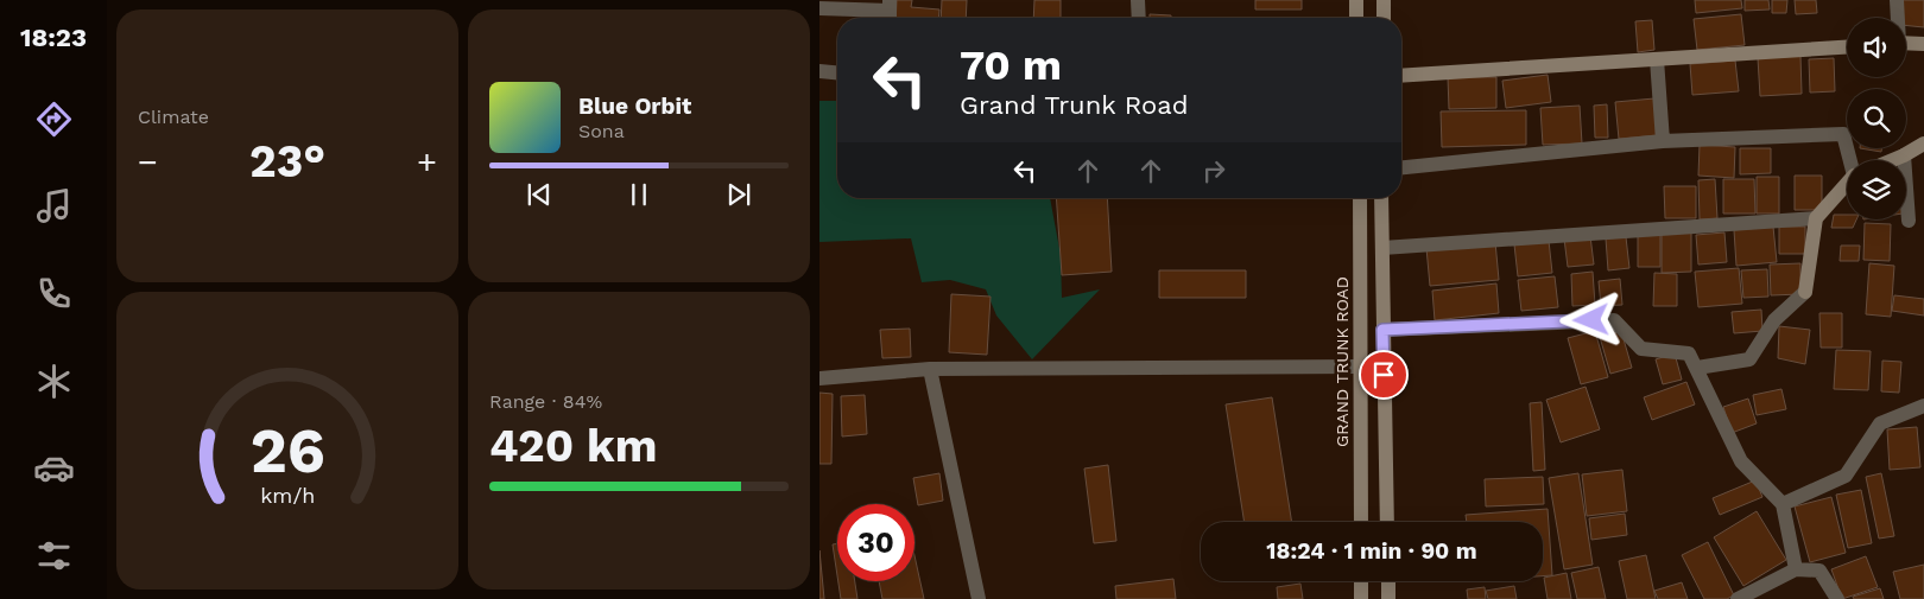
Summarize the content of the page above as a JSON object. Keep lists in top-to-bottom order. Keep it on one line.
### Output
{"streets":{"main road":["GRAND TRUNK ROAD"]},"page":{"tabs":"18:23","tile":["Climate",["Range · 84%","420 km"]],"turn":["70 m","Grand Trunk Road"],"song":["Blue Orbit","Sona"],"heat":["−","23°","+"],"limit":"30","trip":"18:24 · 1 min · 90 m","gauge":["26","km/h"]}}
